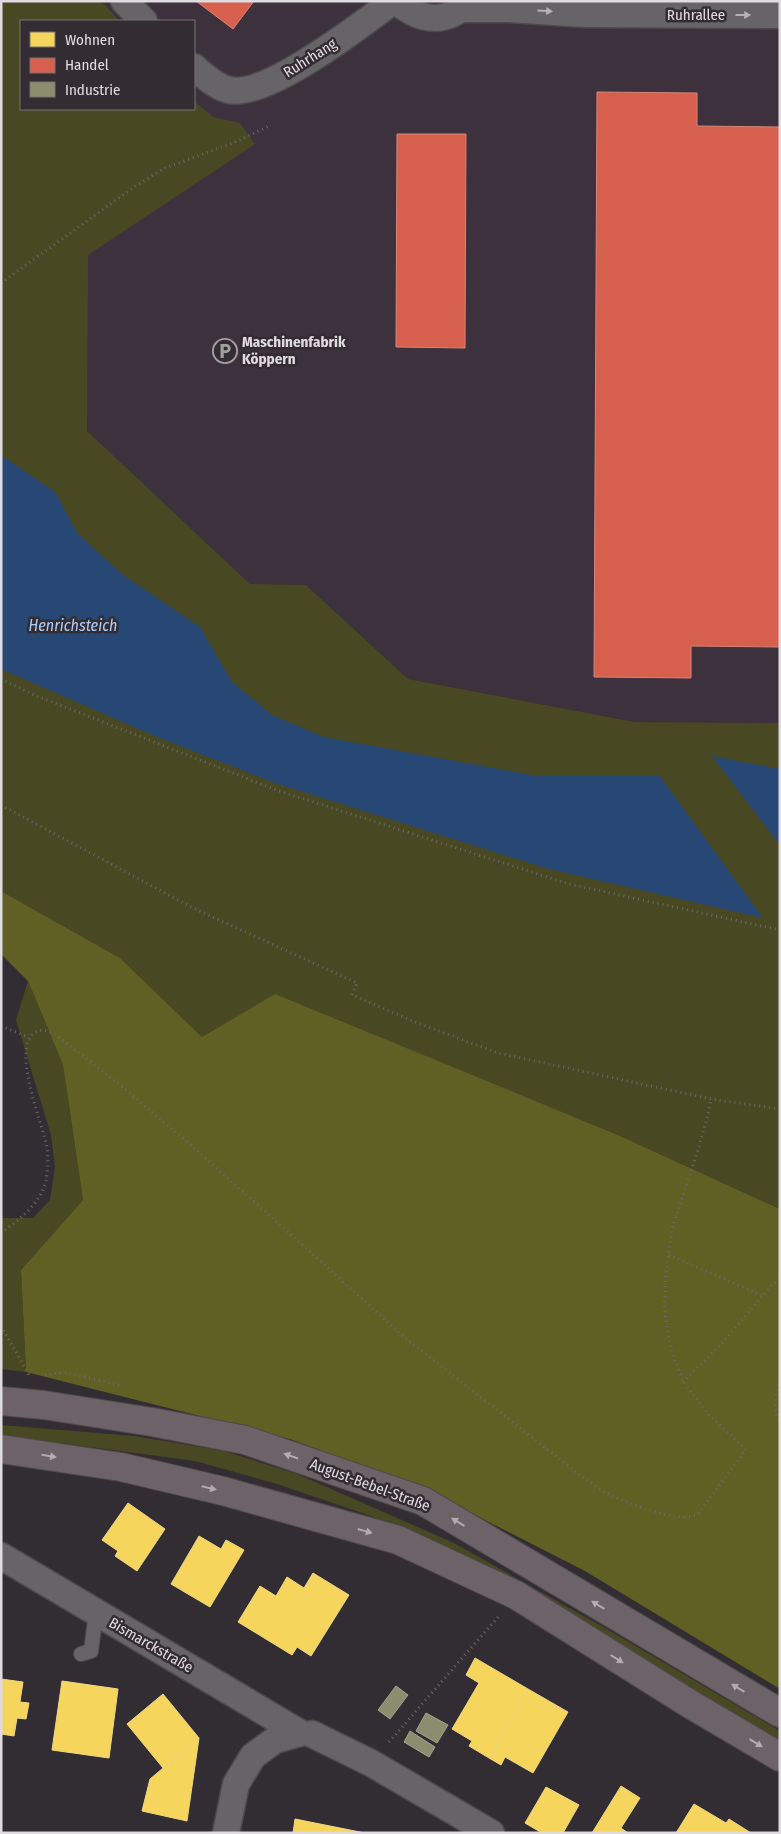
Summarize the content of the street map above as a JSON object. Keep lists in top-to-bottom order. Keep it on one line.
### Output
{"streets":{"main road":["August-Bebel-Straße"],"street":["Ruhrallee","Ruhrhang","Bismarckstraße"]},"crossings":[["Ruhrallee","Ruhrhang"]],"one_way":["Ruhrallee"],"water":["Henrichsteich"],"places":{"parking":["Maschinenfabrik Köppern"]},"legend":["Wohnen","Handel","Industrie"]}
